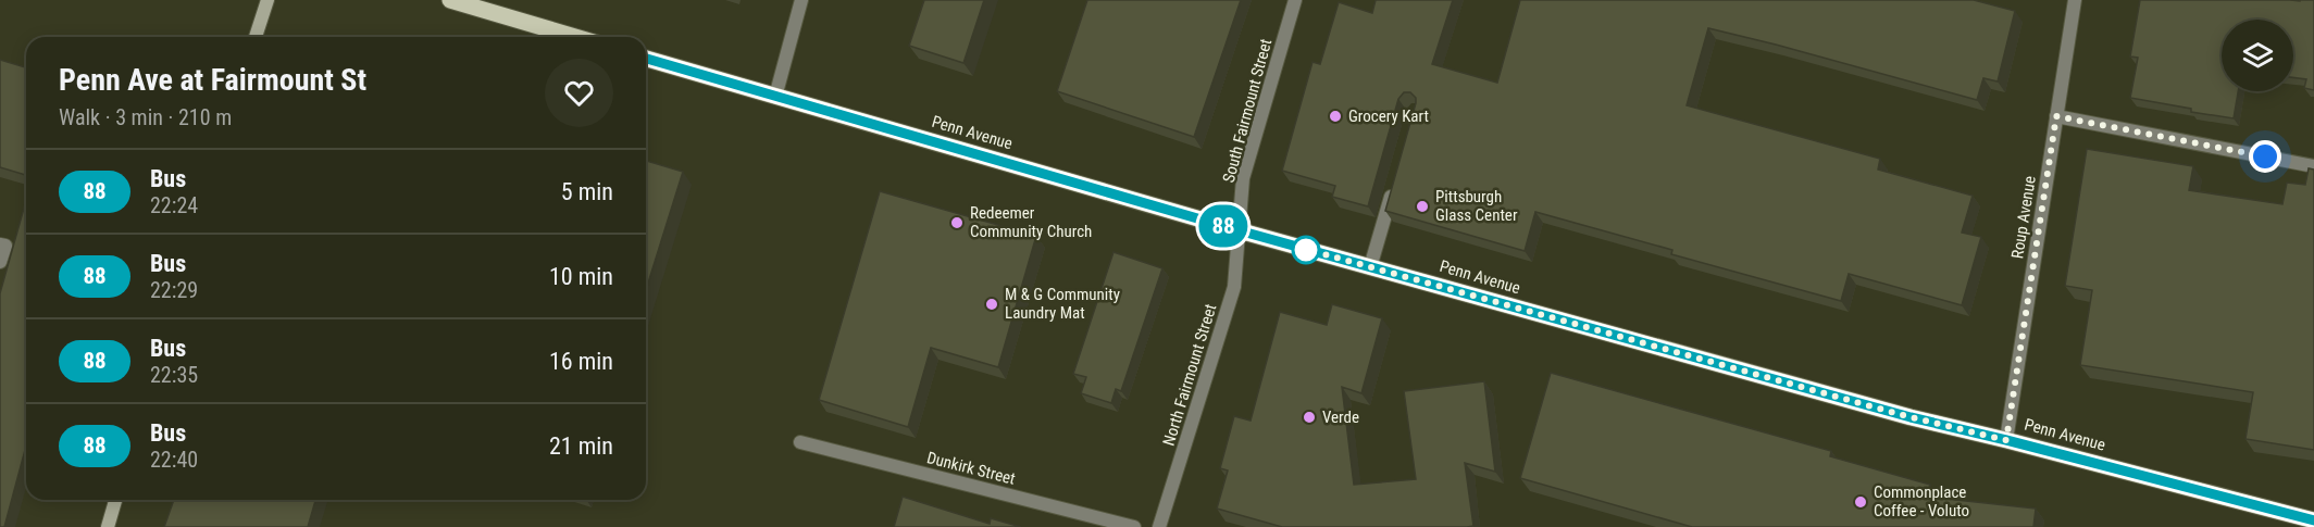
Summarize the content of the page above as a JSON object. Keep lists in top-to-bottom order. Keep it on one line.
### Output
{"streets":{"main road":["Penn Avenue"],"street":["South Fairmount Street","Roup Avenue","North Fairmount Street","Dunkirk Street"]},"crossings":[["South Fairmount Street","Penn Avenue"],["South Fairmount Street","North Fairmount Street"],["Penn Avenue","Roup Avenue"],["Penn Avenue","North Fairmount Street"]],"places":["Grocery Kart","Pittsburgh Glass Center","Redeemer Community Church","M & G Community Laundry Mat","Verde","Commonplace Coffee - Voluto"],"lines":["bus line 88"],"page":{"on_map":"88","heading":["Penn Ave at Fairmount St","Walk · 3 min · 210 m"],"list":[{"mark":"88","name":"Bus","note":"22:24","value":"5 min"},{"mark":"88","name":"Bus","note":"22:29","value":"10 min"},{"mark":"88","name":"Bus","note":"22:35","value":"16 min"},{"mark":"88","name":"Bus","note":"22:40","value":"21 min"}]}}
